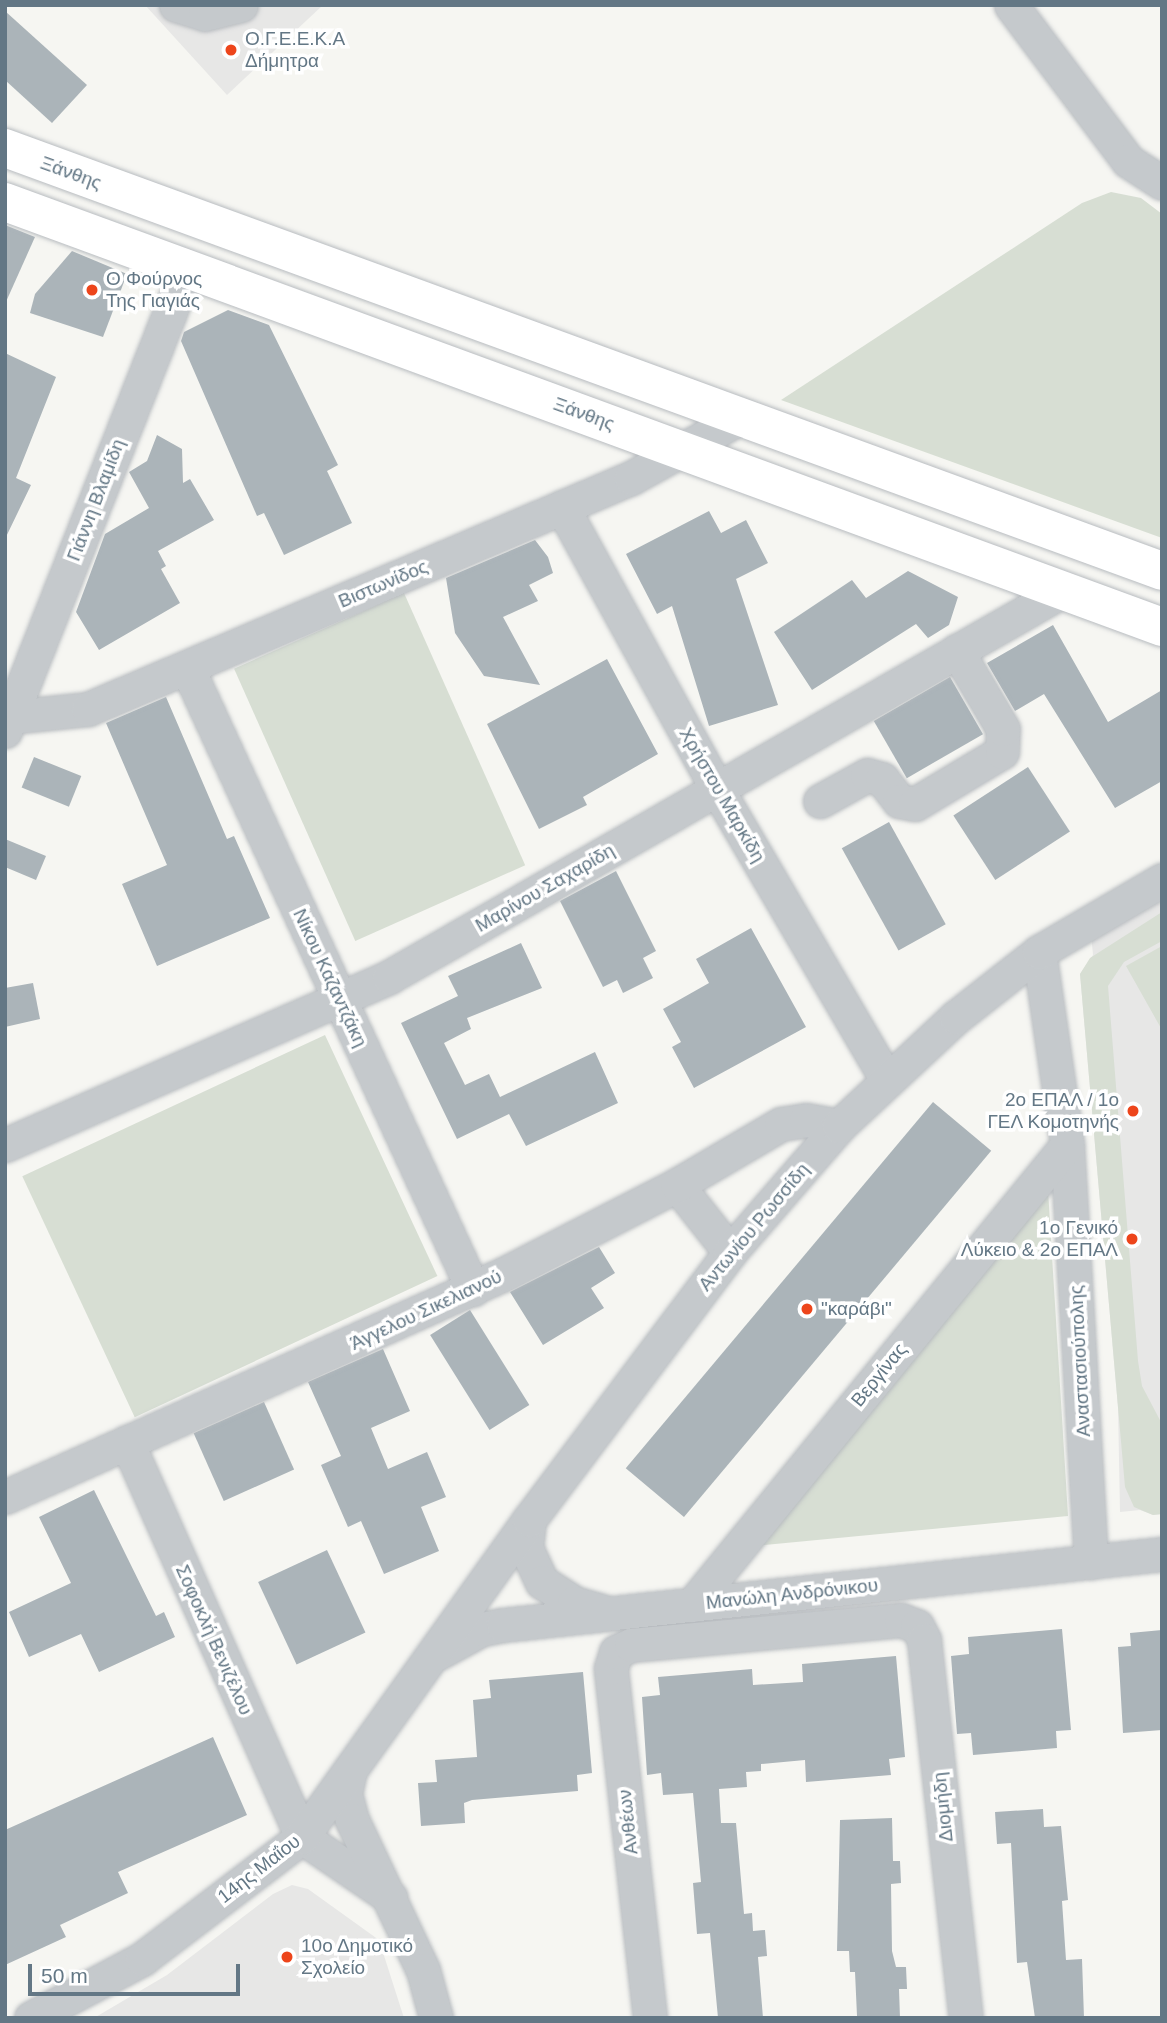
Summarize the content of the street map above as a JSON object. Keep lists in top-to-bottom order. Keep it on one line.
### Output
{"streets":{"main road":["Ξάνθης"],"street":["Γιάννη Βλαμίδη","Βιστωνίδος","Χρήστου Μαρκίδη","Μαρίνου Σαχαρίδη","Νίκου Καζαντζάκη","Αντωνίου Ρωσσίδη","Άγγελου Σικελιανού","Αναστασιούπολης","Βεργίνας","Μανώλη Ανδρόνικου","Σοφοκλή Βενιζέλου","Διομήδη","Ανθέων","14ης Μαΐου"]},"crossings":[["Ξάνθης","Γιάννη Βλαμίδη"],["Ξάνθης","Βιστωνίδος"],["Ξάνθης","Μαρίνου Σαχαρίδη"],["Γιάννη Βλαμίδη","Βιστωνίδος"],["Βιστωνίδος","Χρήστου Μαρκίδη"],["Βιστωνίδος","Νίκου Καζαντζάκη"],["Χρήστου Μαρκίδη","Μαρίνου Σαχαρίδη"],["Χρήστου Μαρκίδη","Αντωνίου Ρωσσίδη"],["Μαρίνου Σαχαρίδη","Νίκου Καζαντζάκη"],["Νίκου Καζαντζάκη","Άγγελου Σικελιανού"],["Αντωνίου Ρωσσίδη","Άγγελου Σικελιανού"],["Αντωνίου Ρωσσίδη","Αναστασιούπολης"],["Αντωνίου Ρωσσίδη","Μανώλη Ανδρόνικου"],["Αντωνίου Ρωσσίδη","14ης Μαΐου"],["Άγγελου Σικελιανού","Σοφοκλή Βενιζέλου"],["Αναστασιούπολης","Βεργίνας"],["Αναστασιούπολης","Μανώλη Ανδρόνικου"],["Βεργίνας","Μανώλη Ανδρόνικου"],["Μανώλη Ανδρόνικου","14ης Μαΐου"],["Σοφοκλή Βενιζέλου","14ης Μαΐου"],["Διομήδη","Ανθέων"]],"places":["Ο.Γ.Ε.Ε.Κ.Α Δήμητρα","Ο Φούρνος Της Γιαγιάς","2ο ΕΠΑΛ / 1ο ΓΕΛ Κομοτηνής","1ο Γενικό Λύκειο & 2ο ΕΠΑΛ","\"καράβι\"","10ο Δημοτικό Σχολείο"],"scale_bar":"50 m"}
